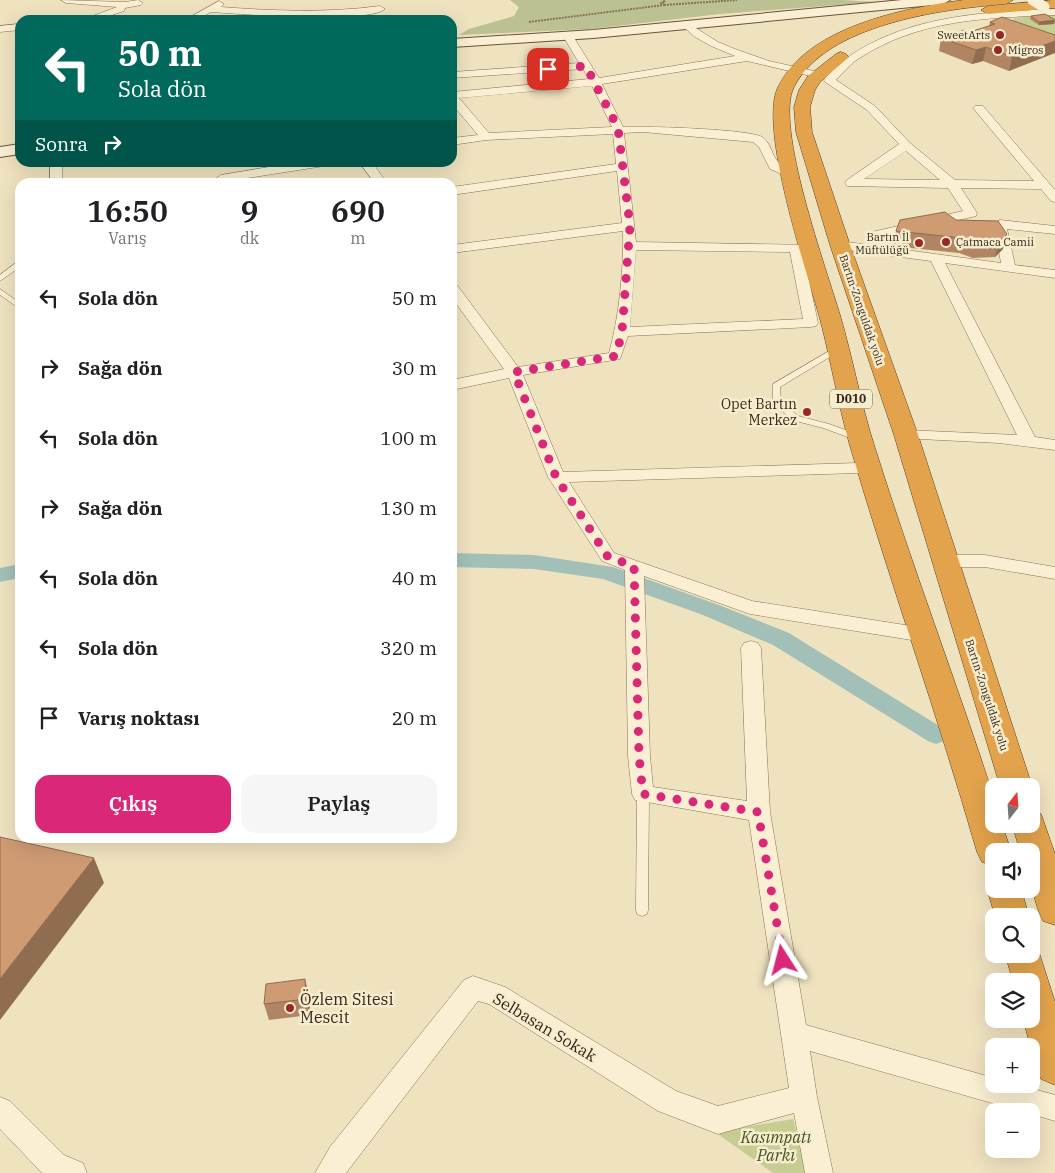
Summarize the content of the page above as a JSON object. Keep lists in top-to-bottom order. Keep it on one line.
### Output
{"streets":{"highway":["Bartın-Zonguldak yolu","D010"],"street":["Selbasan Sokak"]},"parks":["Kasımpatı Parkı"],"places":["SweetArts","Migros","Çatmaca Camii","Bartın İl Müftülüğü","Opet Bartın Merkez","Özlem Sitesi Mescit"],"north":"top","page":{"turn":["50 m","Sola dön"],"then":"Sonra","eta":["16:50","Varış","9","dk","690","m"],"list":[{"name":"Sola dön","value":"50 m"},{"name":"Sağa dön","value":"30 m"},{"name":"Sola dön","value":"100 m"},{"name":"Sağa dön","value":"130 m"},{"name":"Sola dön","value":"40 m"},{"name":"Sola dön","value":"320 m"},{"name":"Varış noktası","value":"20 m"}],"buttons":["Çıkış","Paylaş"],"map_buttons":["+","−"]}}
